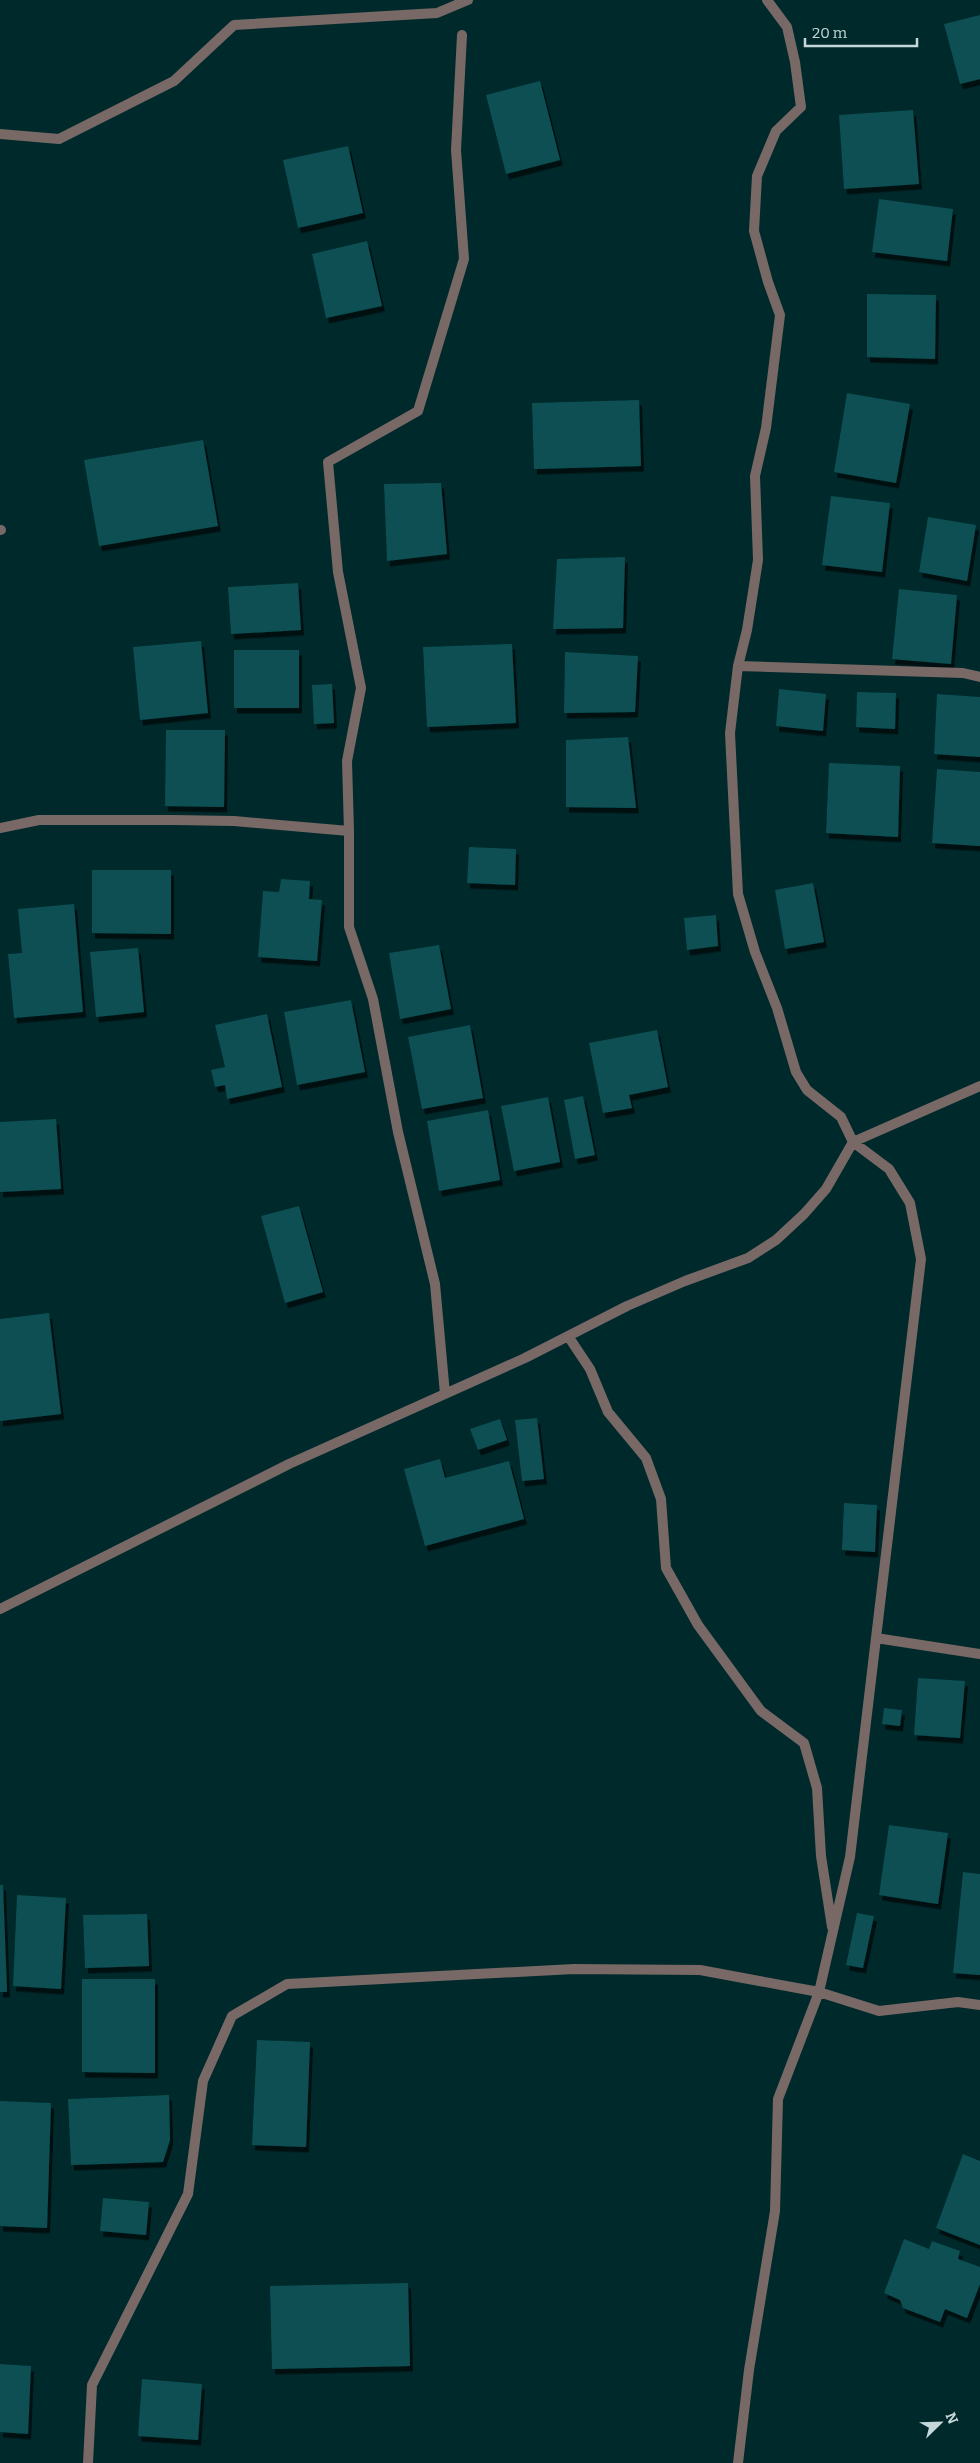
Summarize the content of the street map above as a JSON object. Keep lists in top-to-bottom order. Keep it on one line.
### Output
{"scale_bar":"20 m","north":"top right"}
